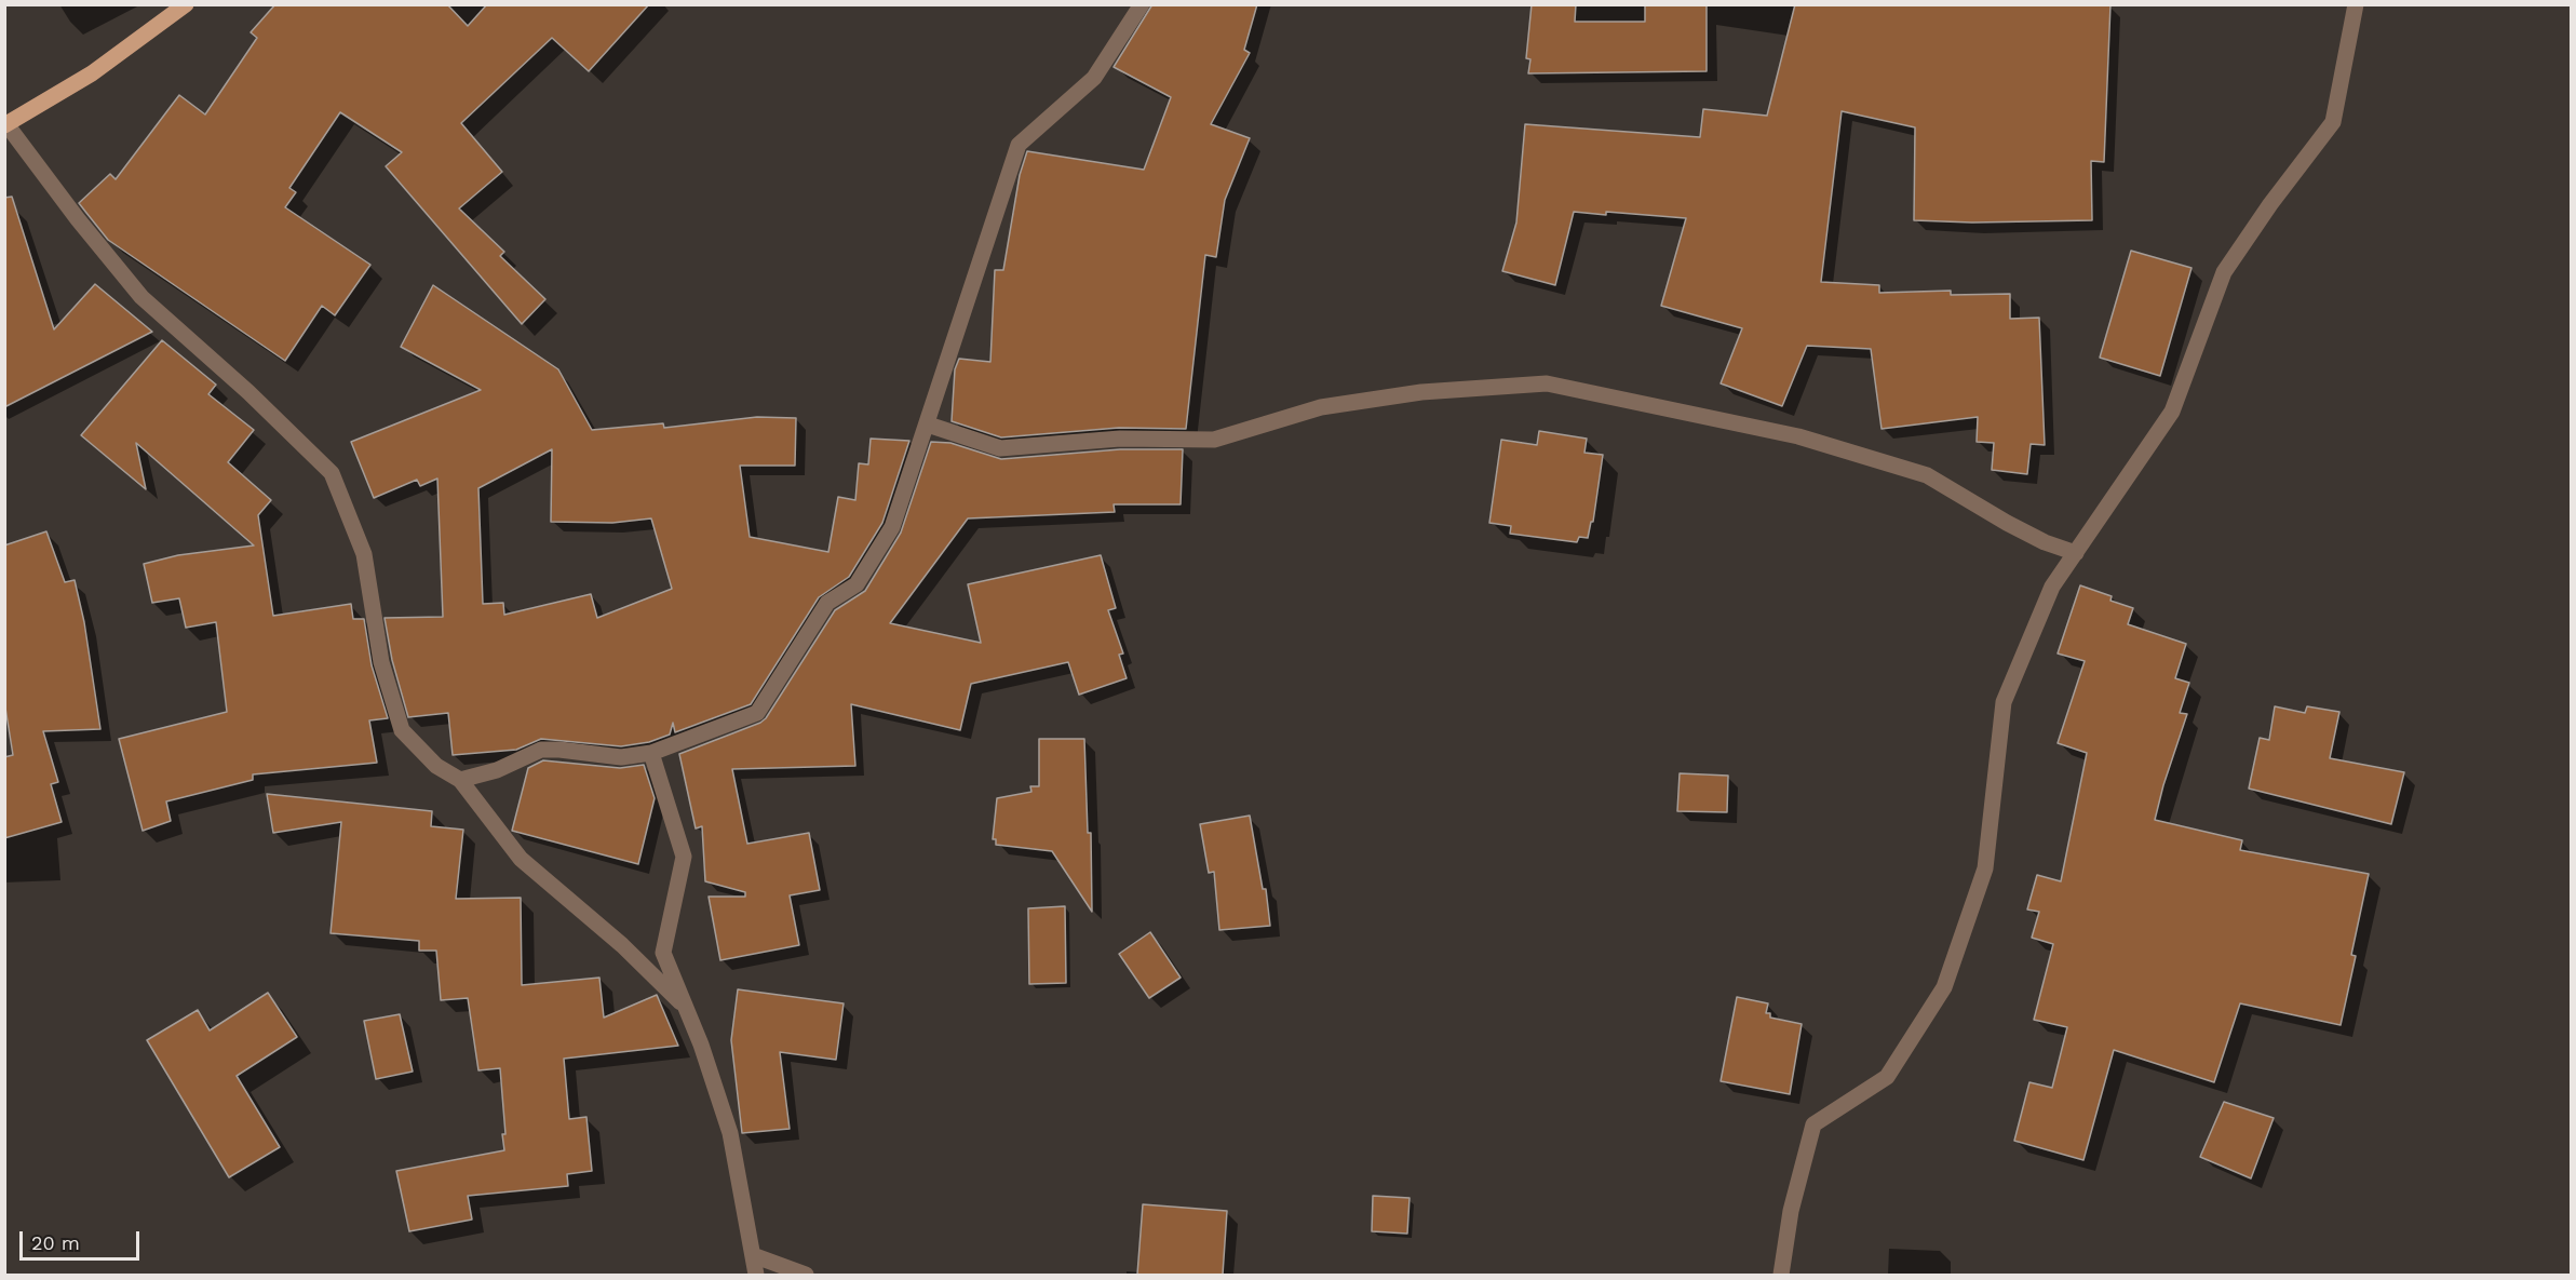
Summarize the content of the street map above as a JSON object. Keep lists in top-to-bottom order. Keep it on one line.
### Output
{"scale_bar":"20 m"}
